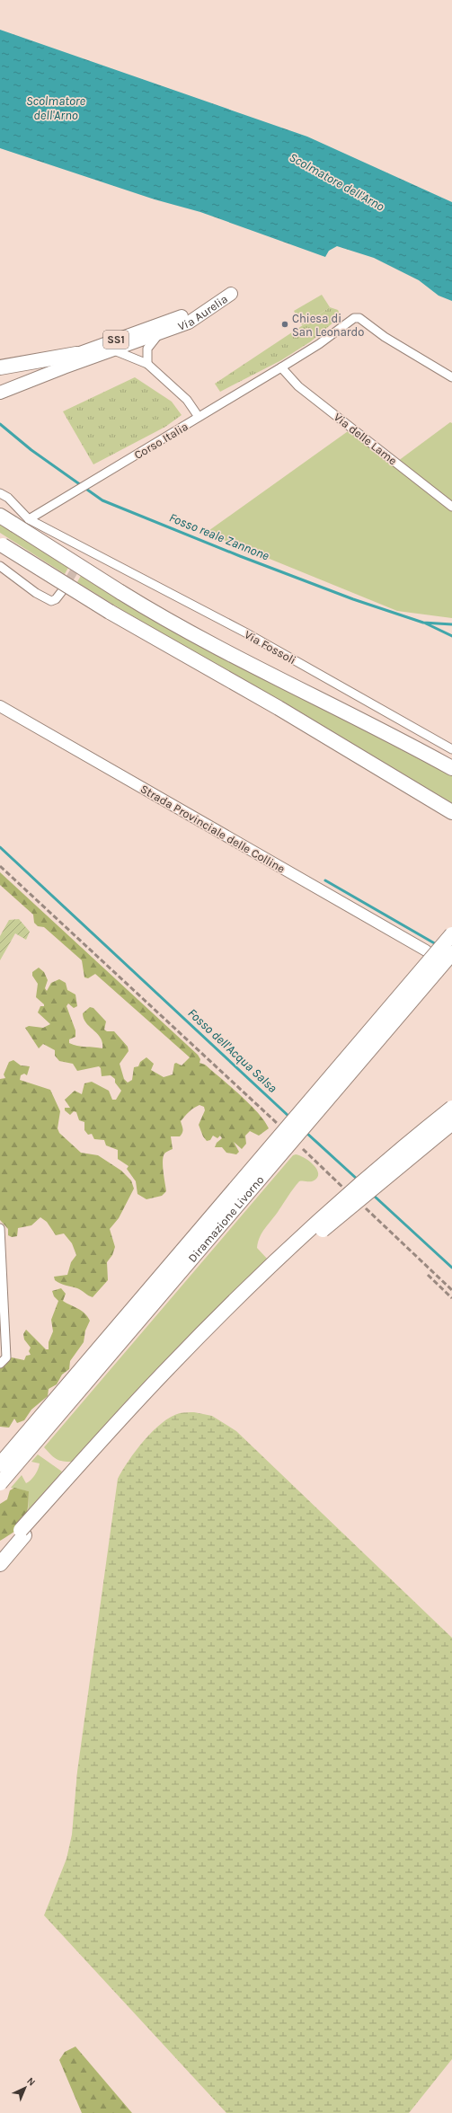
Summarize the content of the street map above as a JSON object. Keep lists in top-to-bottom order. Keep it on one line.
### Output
{"streets":{"highway":["Diramazione Livorno"],"main road":["Via Aurelia","SS1","Strada Provinciale delle Colline"],"street":["Via delle Lame","Corso Italia","Via Fossoli"]},"crossings":[["Via delle Lame","Corso Italia"]],"water":["Scolmatore dell'Arno","Fosso reale Zannone","Fosso dell'Acqua Salsa"],"places":["Chiesa di San Leonardo"],"north":"top right"}
